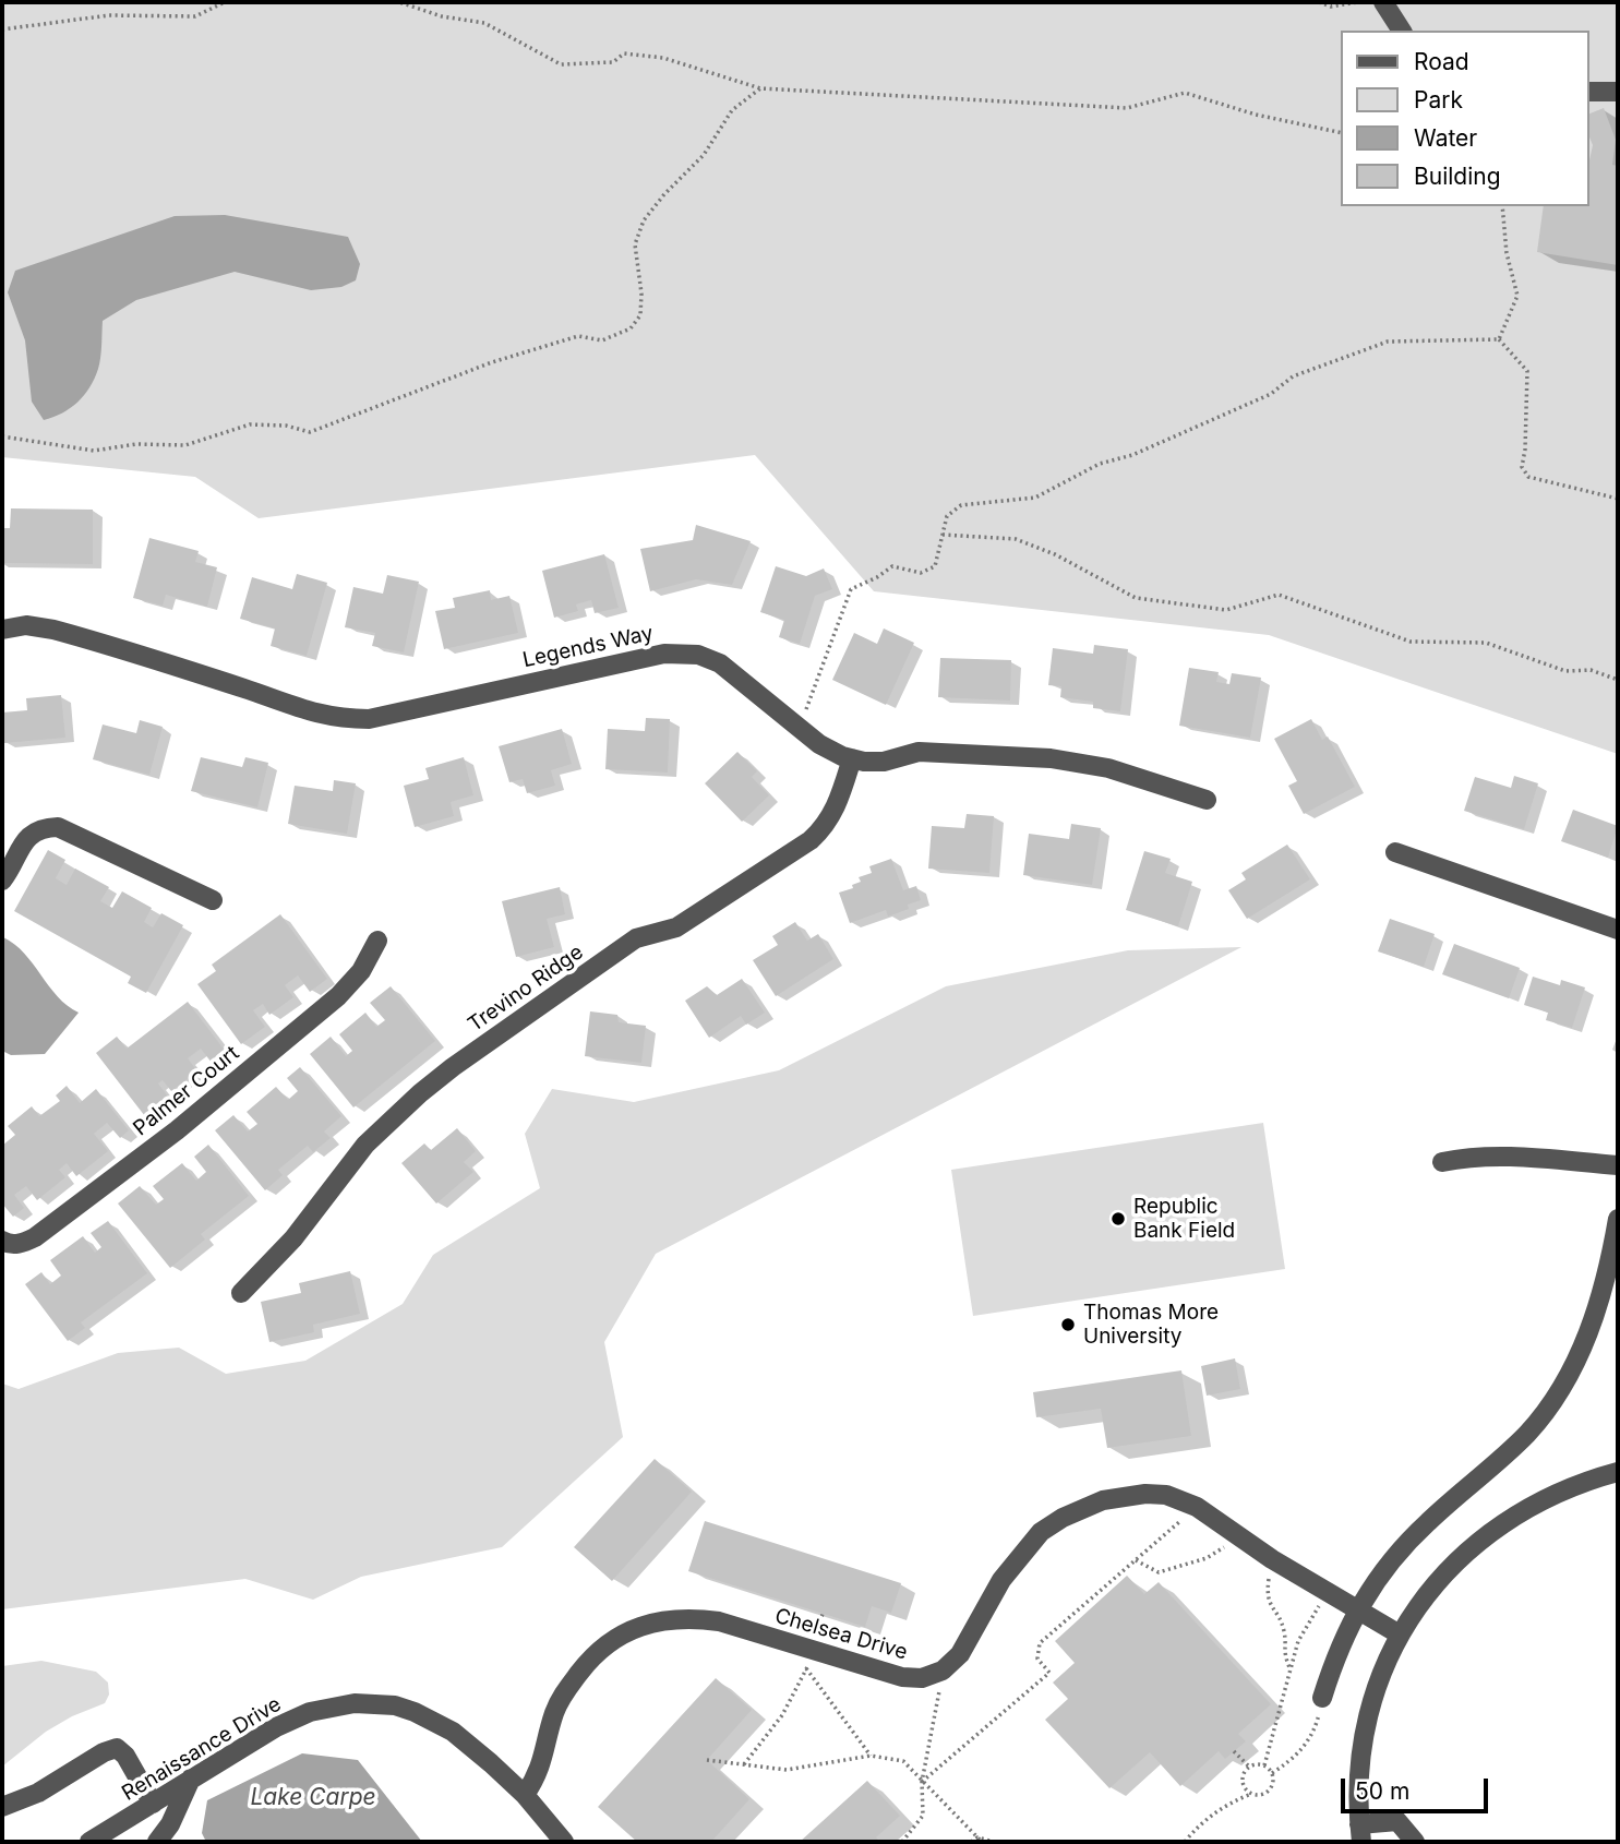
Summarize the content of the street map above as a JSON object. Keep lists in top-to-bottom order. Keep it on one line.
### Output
{"streets":{"street":["Legends Way","Trevino Ridge","Palmer Court","Chelsea Drive","Renaissance Drive"]},"crossings":[["Legends Way","Trevino Ridge"],["Chelsea Drive","Renaissance Drive"]],"water":["Lake Carpe"],"places":["Republic Bank Field","Thomas More University"],"legend":["Road","Park","Water","Building"],"scale_bar":"50 m"}
